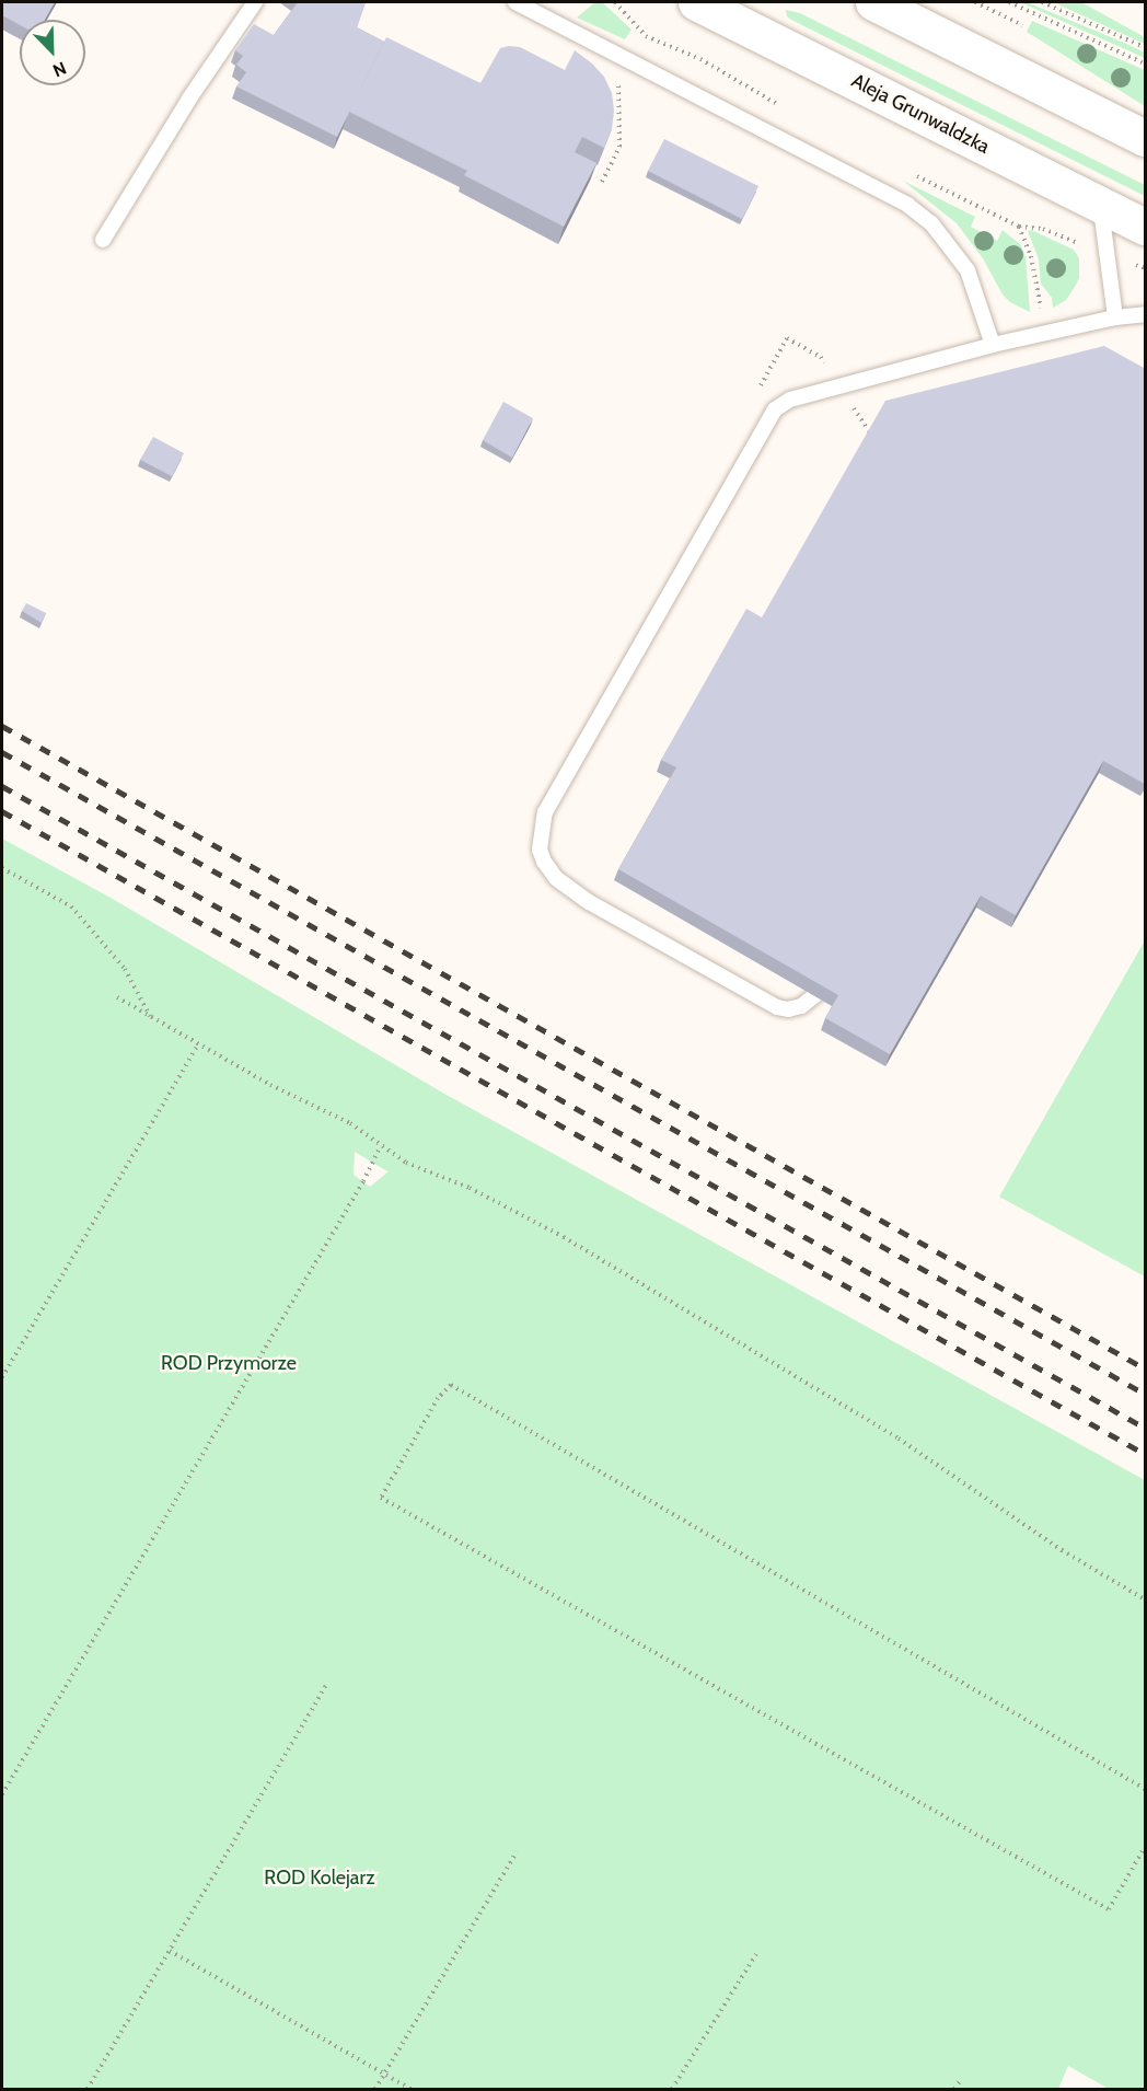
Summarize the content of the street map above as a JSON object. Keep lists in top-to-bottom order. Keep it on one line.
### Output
{"streets":{"main road":["Aleja Grunwaldzka"]},"parks":["ROD Przymorze","ROD Kolejarz"],"north":"bottom right"}
